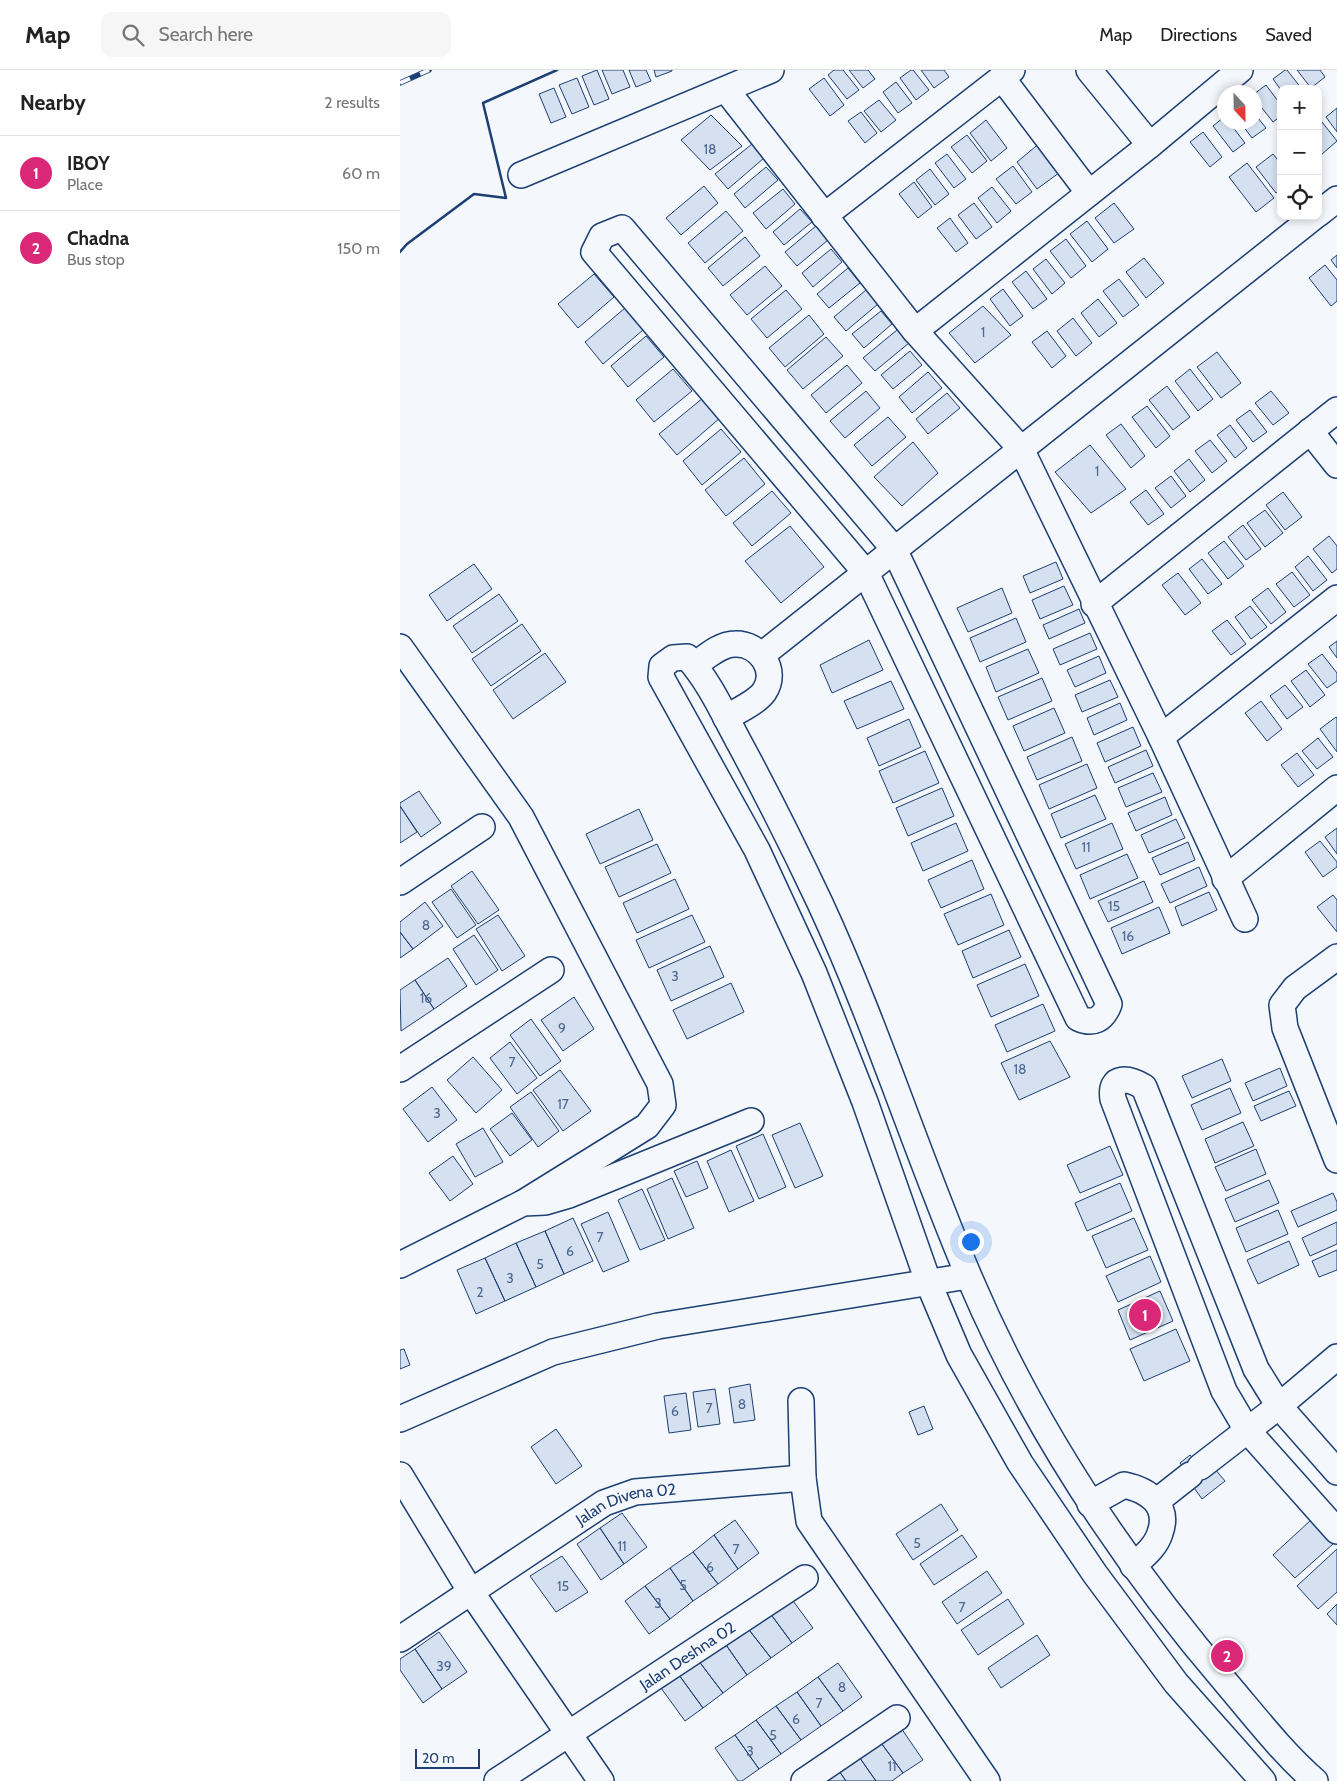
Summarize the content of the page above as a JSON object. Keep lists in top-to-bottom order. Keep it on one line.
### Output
{"streets":{"street":["Jalan Divena 02","Jalan Deshna 02"]},"house_numbers":["18","1","1","11","15","8","16","3","16","9","7","18","17","3","7","6","5","3","2","8","7","6","5","11","7","6","5","15","3","7","39","8","7","6","5","3","11"],"scale_bar":"20 m","north":"bottom","page":{"header":"Map","search":"Search here","nav":["Map","Directions","Saved"],"heading":["Nearby","2 results"],"map_buttons":["+","−"],"list":[{"mark":"1","name":"IBOY","note":"Place","value":"60 m"},{"mark":"2","name":"Chadna","note":"Bus stop","value":"150 m"}],"pins":["1","2"],"scale":"20 m"}}
